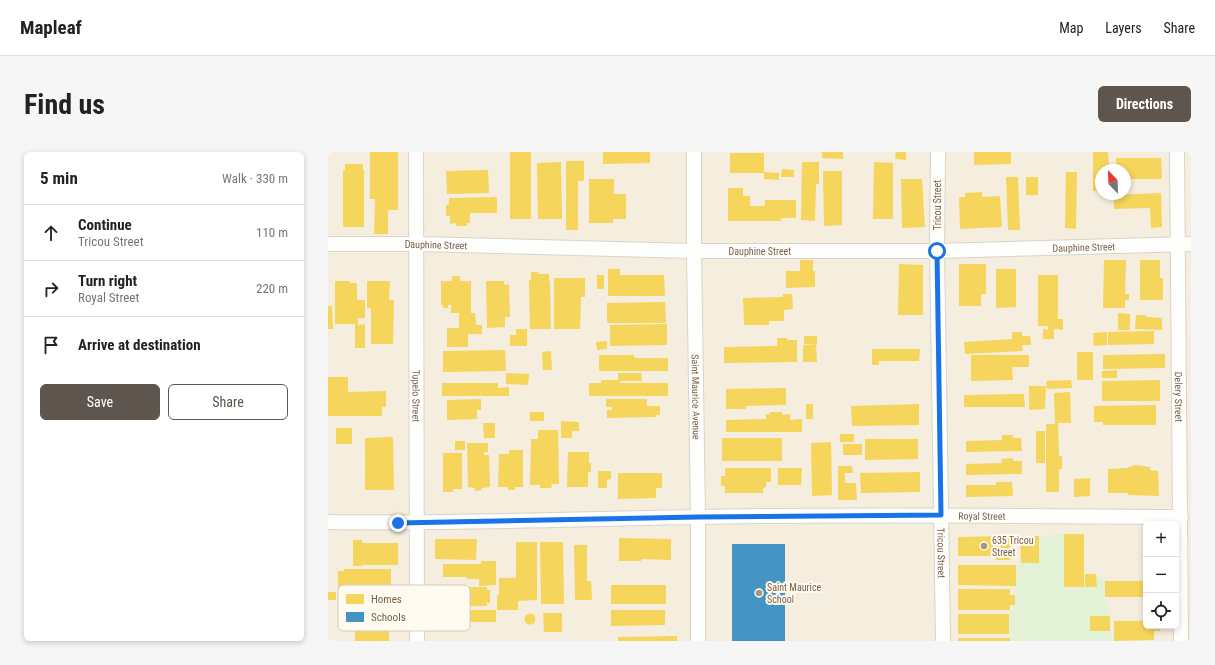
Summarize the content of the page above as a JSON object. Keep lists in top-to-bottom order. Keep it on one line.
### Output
{"streets":{"street":["Tricou Street","Dauphine Street","Tupelo Street","Saint Maurice Avenue","Delery Street","Royal Street"]},"crossings":[["Tricou Street","Dauphine Street"],["Tricou Street","Royal Street"],["Dauphine Street","Tupelo Street"],["Dauphine Street","Saint Maurice Avenue"],["Dauphine Street","Delery Street"],["Tupelo Street","Royal Street"],["Saint Maurice Avenue","Royal Street"],["Delery Street","Royal Street"]],"places":["635 Tricou Street","Saint Maurice School"],"legend":["Homes","Schools"],"north":"top left","page":{"header":"Mapleaf","nav":["Map","Layers","Share"],"buttons":["Directions",["Save","Share"]],"title":"Find us","heading":["5 min","Walk · 330 m"],"list":[["Continue","Tricou Street","110 m"],["Turn right","Royal Street","220 m"],"Arrive at destination"],"map_buttons":["+","−"]}}
